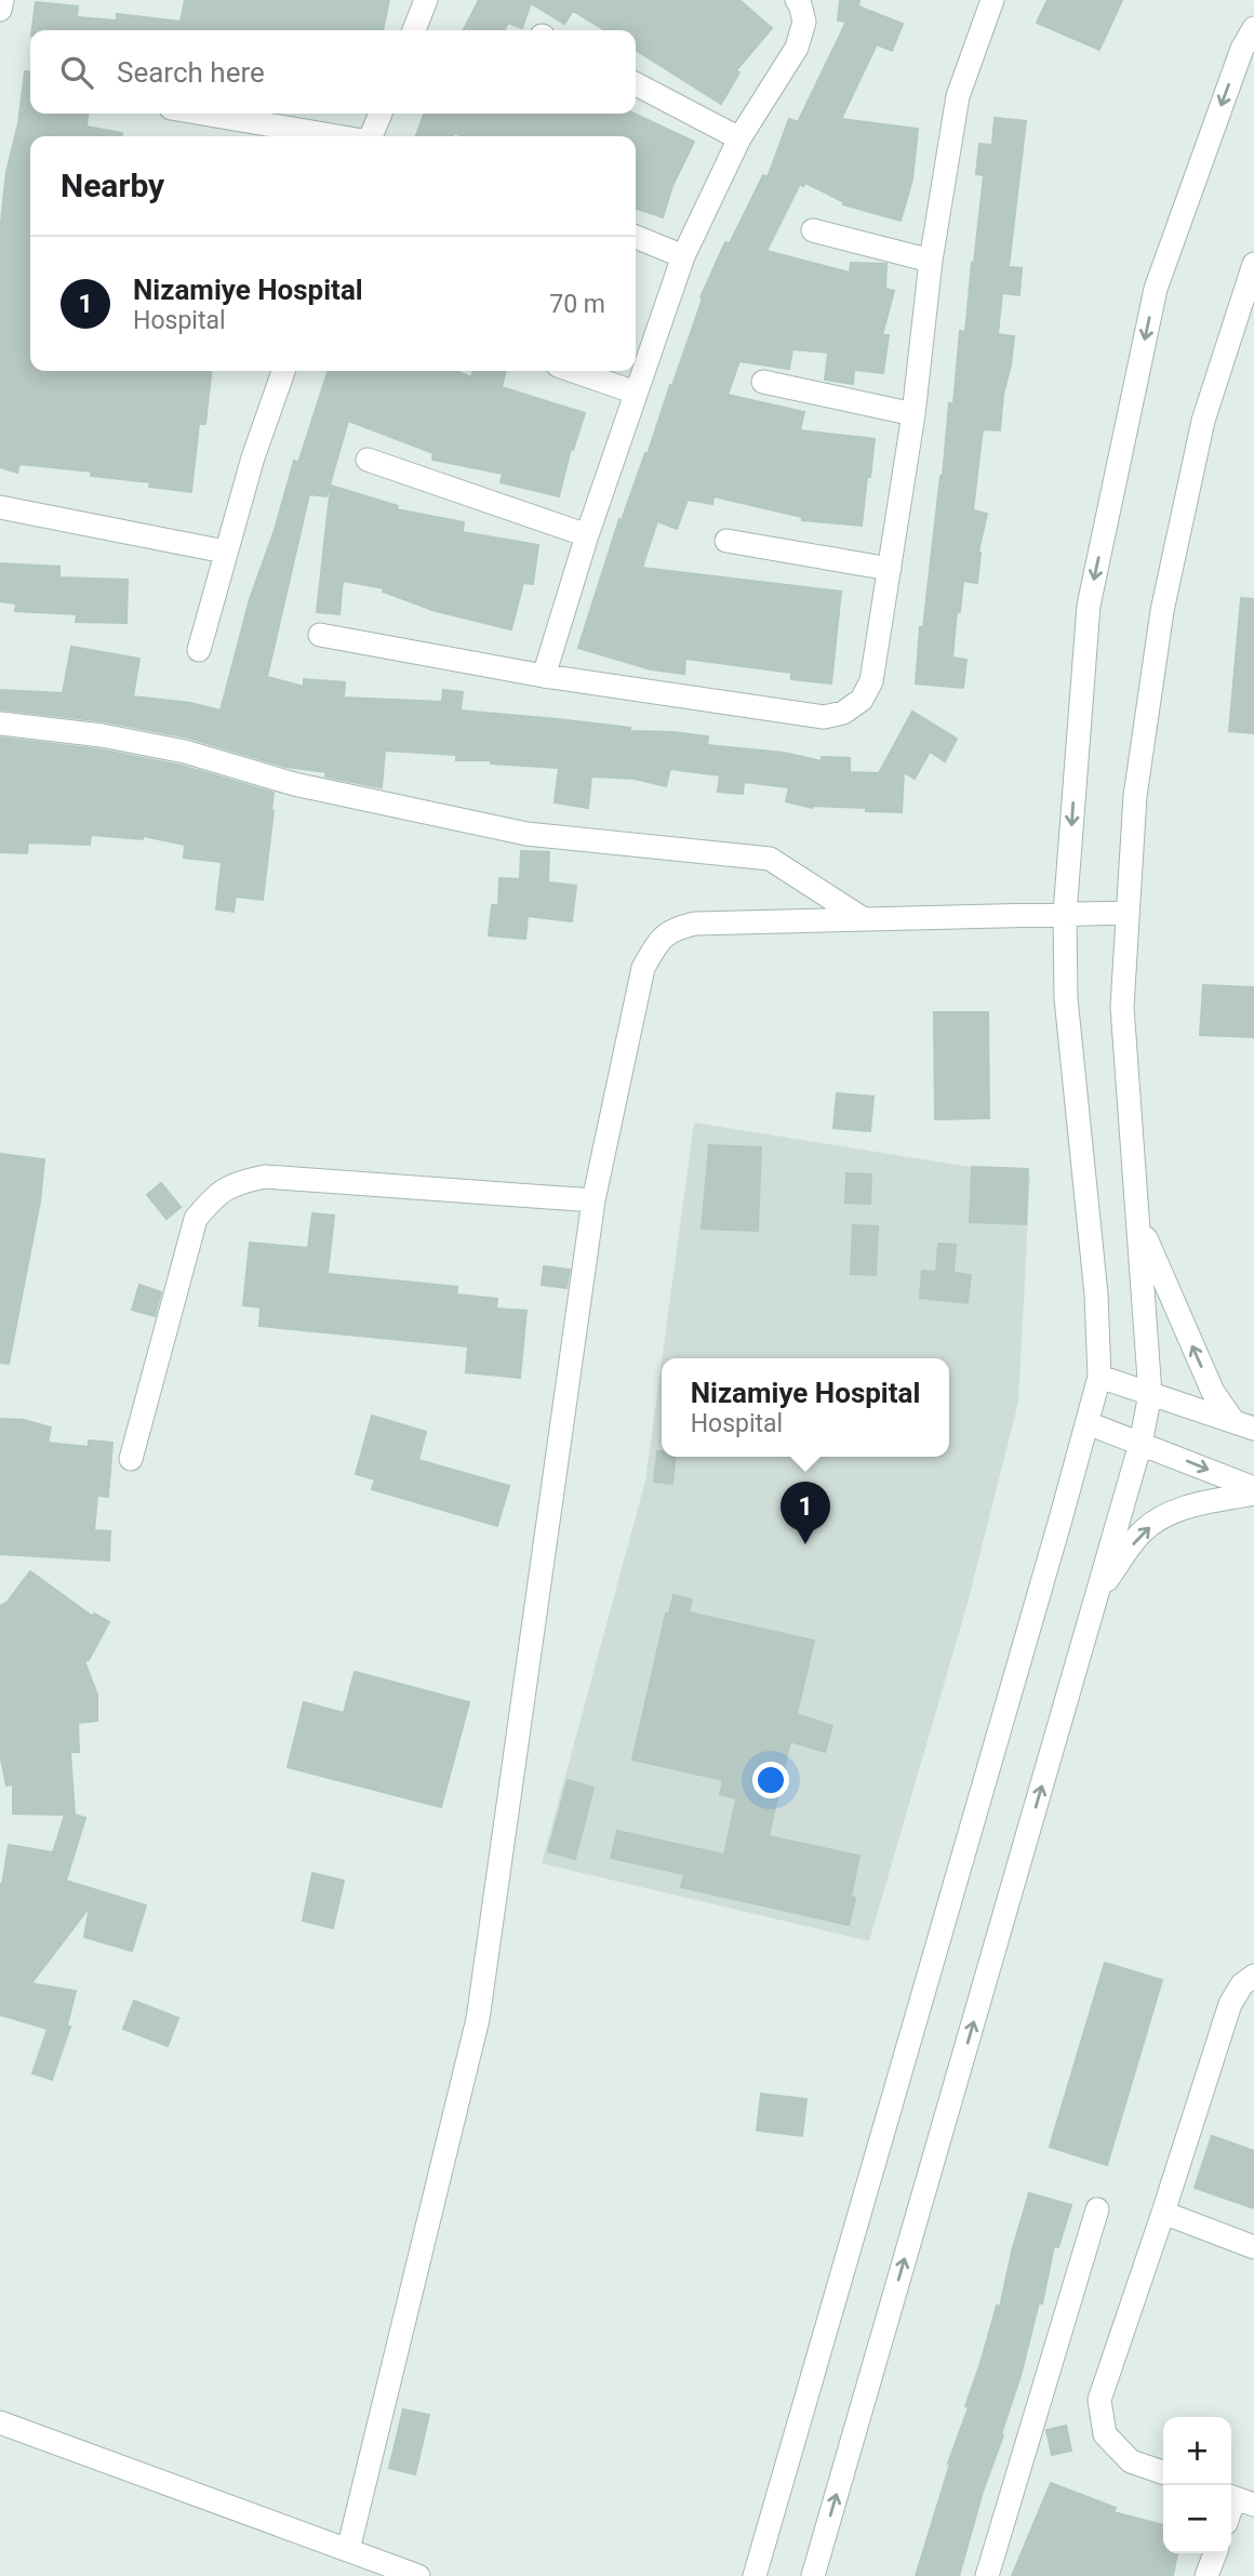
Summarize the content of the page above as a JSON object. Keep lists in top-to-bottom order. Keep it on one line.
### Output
{"page":{"search":"Search here","heading":"Nearby","list":[{"mark":"1","name":"Nizamiye Hospital","note":"Hospital","value":"70 m"}],"popup":["Nizamiye Hospital","Hospital"],"pins":"1","map_buttons":["+","−"]}}
